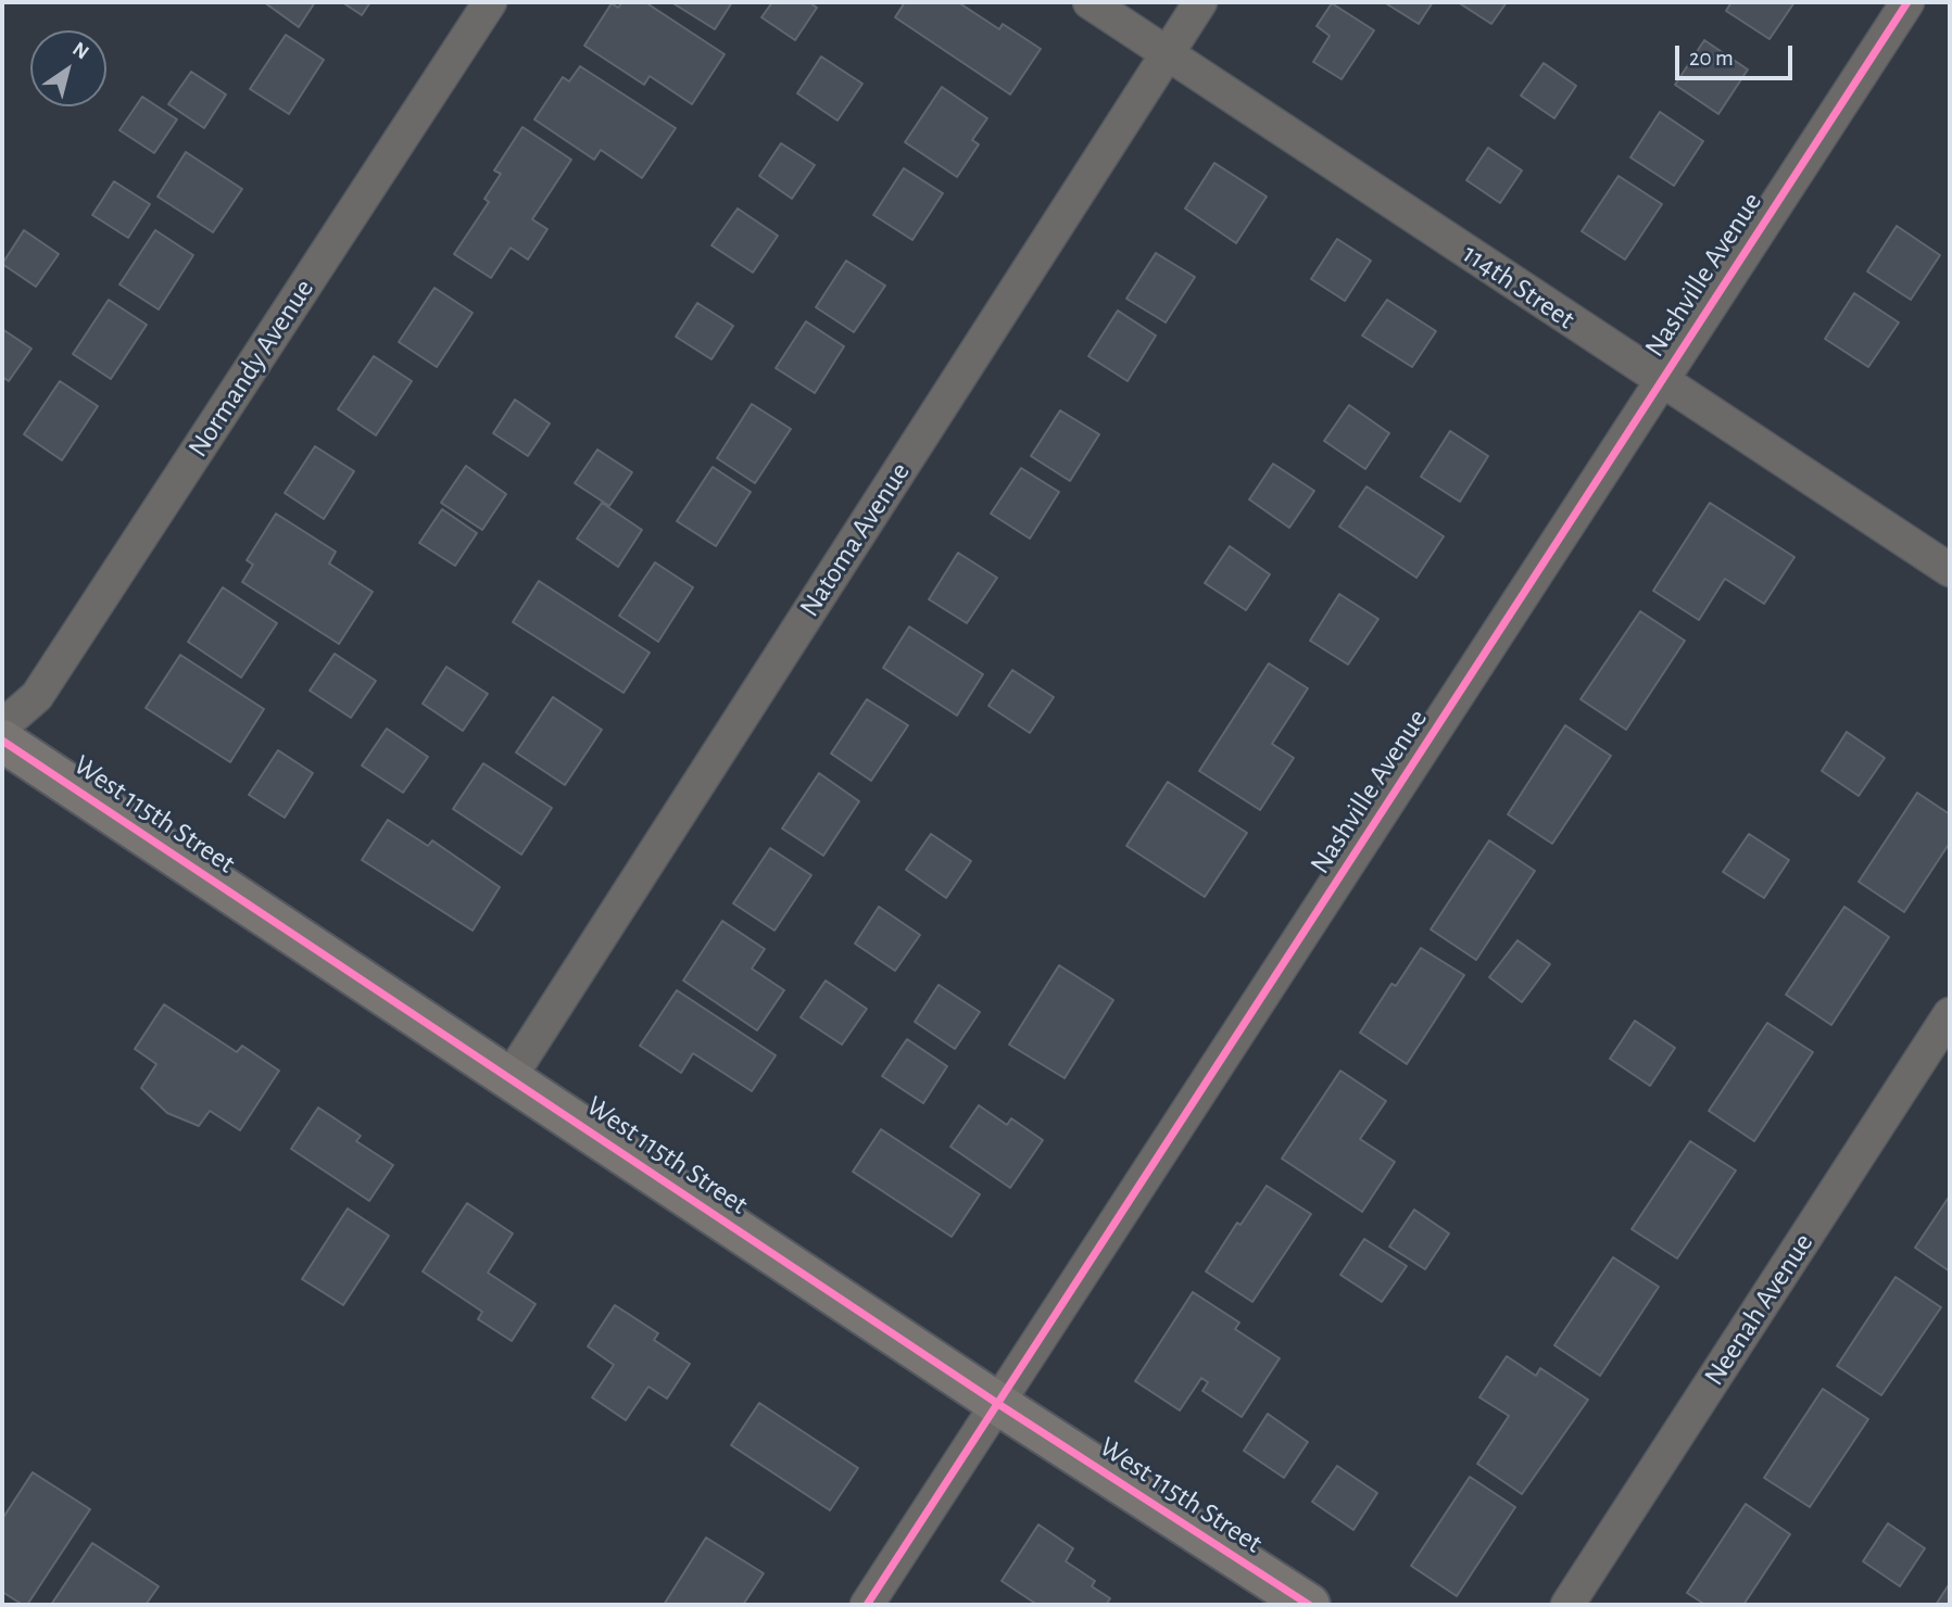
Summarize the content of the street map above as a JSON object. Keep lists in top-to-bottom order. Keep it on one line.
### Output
{"streets":{"street":["Nashville Avenue","114th Street","Normandy Avenue","Natoma Avenue","West 115th Street","Neenah Avenue"]},"crossings":[["Nashville Avenue","114th Street"],["Nashville Avenue","West 115th Street"],["114th Street","Natoma Avenue"],["Natoma Avenue","West 115th Street"]],"scale_bar":"20 m","north":"top right"}
